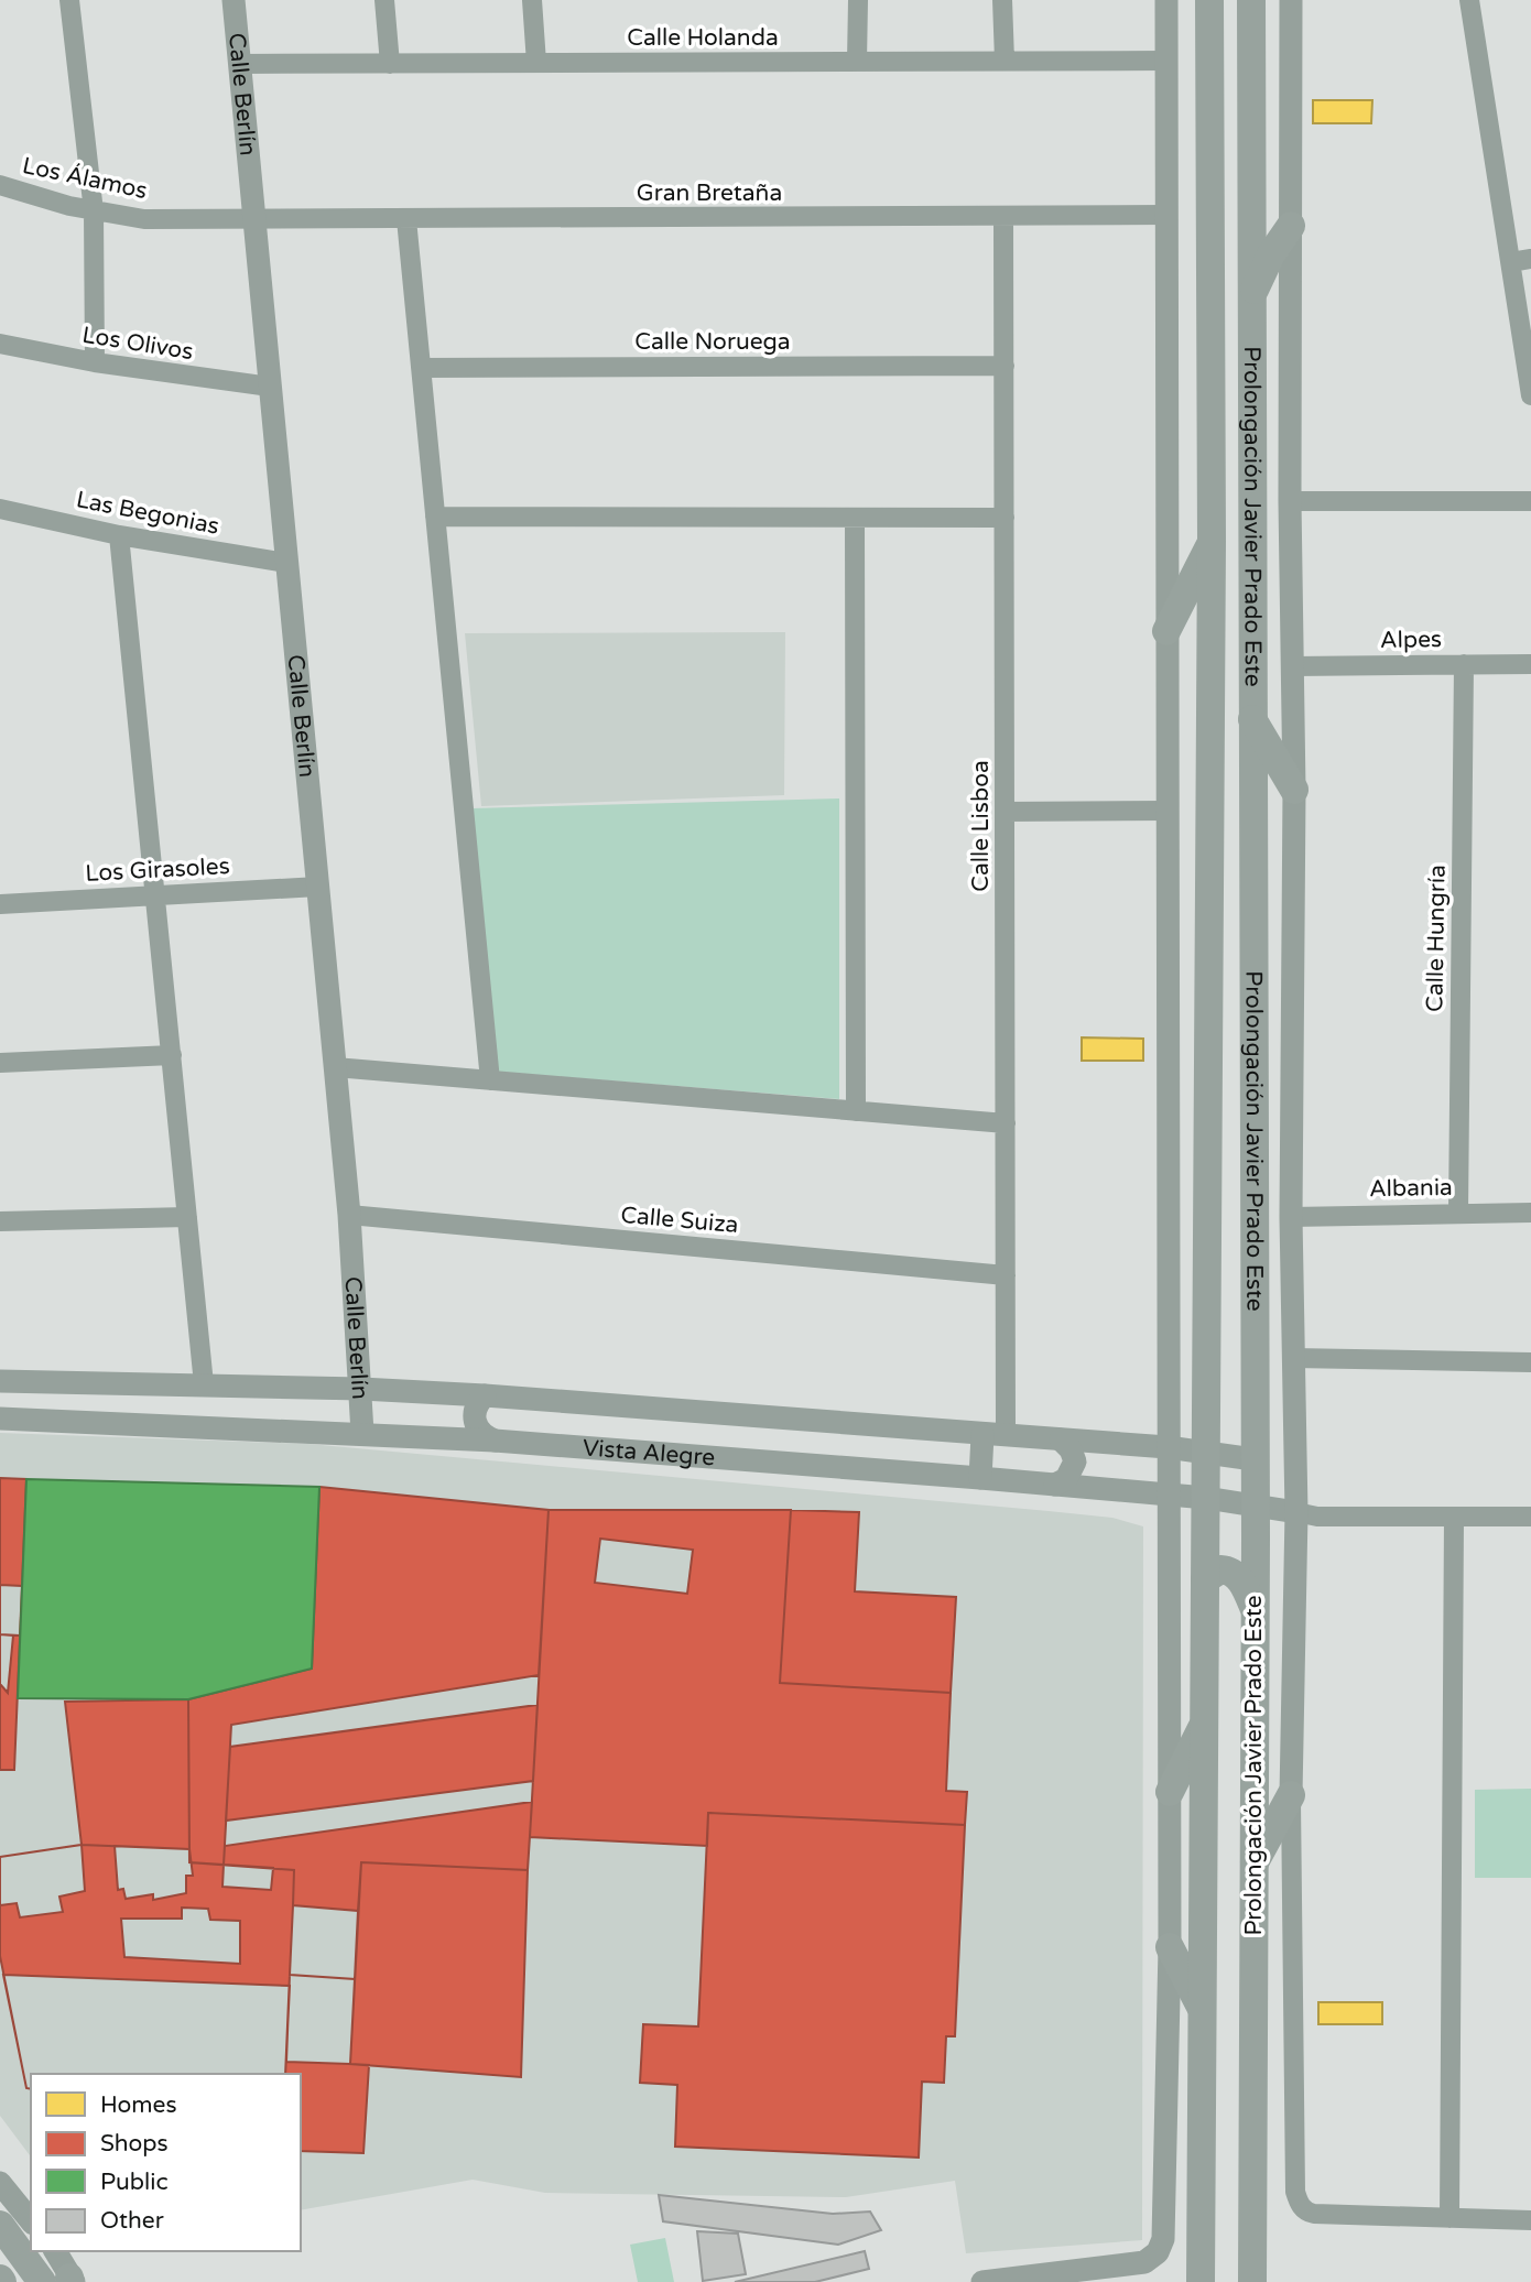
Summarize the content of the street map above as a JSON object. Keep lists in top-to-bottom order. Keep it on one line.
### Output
{"streets":{"main road":["Prolongación Javier Prado Este"],"street":["Calle Holanda","Calle Berlín","Los Álamos","Gran Bretaña","Calle Noruega","Los Olivos","Las Begonias","Alpes","Calle Lisboa","Los Girasoles","Calle Hungría","Albania","Calle Suiza","Vista Alegre"]},"crossings":[["Calle Holanda","Calle Berlín"],["Calle Berlín","Los Álamos"],["Calle Berlín","Gran Bretaña"],["Calle Berlín","Los Olivos"],["Calle Berlín","Las Begonias"],["Calle Berlín","Los Girasoles"],["Calle Berlín","Calle Suiza"],["Calle Berlín","Vista Alegre"],["Los Álamos","Gran Bretaña"],["Gran Bretaña","Calle Lisboa"],["Calle Noruega","Calle Lisboa"],["Prolongación Javier Prado Este","Alpes"],["Prolongación Javier Prado Este","Albania"],["Prolongación Javier Prado Este","Vista Alegre"],["Alpes","Calle Hungría"],["Calle Lisboa","Calle Suiza"],["Calle Lisboa","Vista Alegre"],["Calle Hungría","Albania"]],"legend":["Homes","Shops","Public","Other"]}
